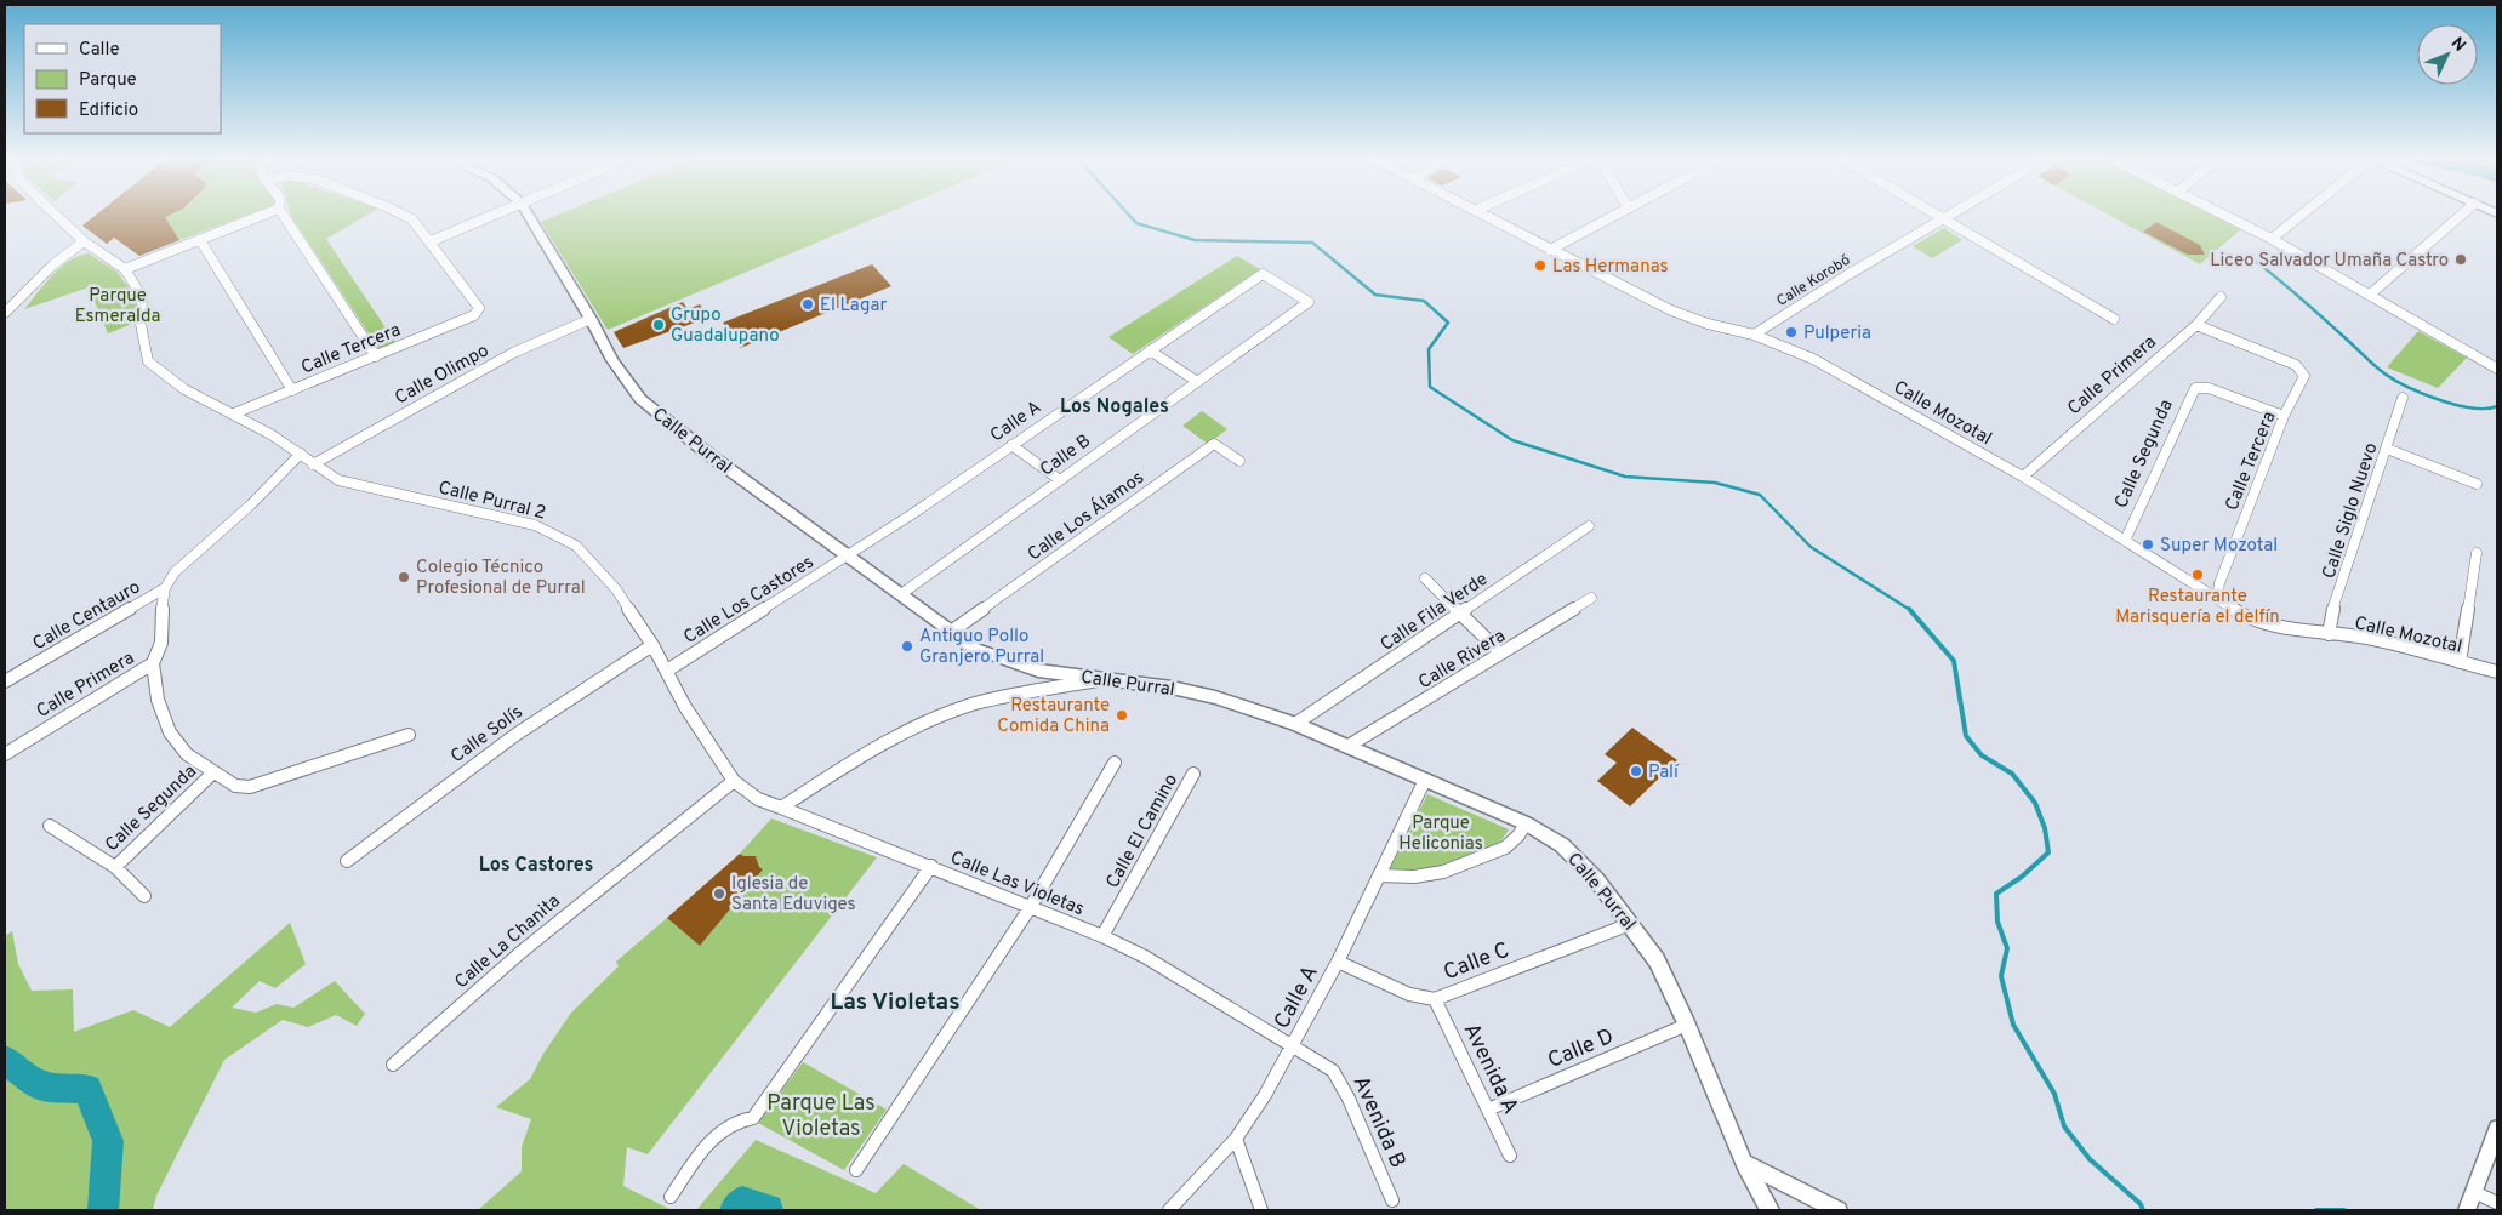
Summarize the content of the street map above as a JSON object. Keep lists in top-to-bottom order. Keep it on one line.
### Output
{"streets":{"street":["Calle Korobó","Calle Tercera","Calle Olimpo","Calle Primera","Calle Mozotal","Calle A","Calle Purral","Calle Segunda","Calle B","Calle Purral 2","Calle Siglo Nuevo","Calle Los Álamos","Calle Los Castores","Calle Fila Verde","Calle Centauro","Calle Rivera","Calle Solís","Calle El Camino","Calle Las Violetas","Calle La Chanita","Calle C","Calle D","Avenida A","Avenida B"]},"crossings":[["Calle Korobó","Calle Mozotal"],["Calle Tercera","Calle Primera"],["Calle Tercera","Calle Mozotal"],["Calle Tercera","Calle Segunda"],["Calle Tercera","Calle Purral 2"],["Calle Olimpo","Calle Purral"],["Calle Olimpo","Calle Purral 2"],["Calle Primera","Calle Mozotal"],["Calle Mozotal","Calle Segunda"],["Calle Mozotal","Calle Siglo Nuevo"],["Calle A","Calle Purral"],["Calle A","Calle B"],["Calle A","Calle Los Castores"],["Calle A","Calle C"],["Calle A","Avenida B"],["Calle Purral","Calle B"],["Calle Purral","Calle Los Álamos"],["Calle Purral","Calle Los Castores"],["Calle Purral","Calle Fila Verde"],["Calle Purral","Calle Rivera"],["Calle Purral","Calle C"],["Calle Purral","Calle D"],["Calle Purral 2","Calle Los Castores"],["Calle Purral 2","Calle Solís"],["Calle Purral 2","Calle Las Violetas"],["Calle Purral 2","Calle La Chanita"],["Calle El Camino","Calle Las Violetas"],["Calle Las Violetas","Avenida B"],["Calle C","Avenida A"],["Calle D","Avenida A"]],"districts":["Los Nogales","Los Castores","Las Violetas"],"parks":["Parque Esmeralda","Parque Heliconias","Parque Las Violetas"],"places":["Liceo Salvador Umaña Castro","Las Hermanas","El Lagar","Grupo Guadalupano","Pulperia","Super Mozotal","Restaurante Marisquería el delfín","Colegio Técnico Profesional de Purral","Antiguo Pollo Granjero Purral","Restaurante Comida China","Palí","Iglesia de Santa Eduviges"],"legend":["Calle","Parque","Edificio"],"north":"top right"}
